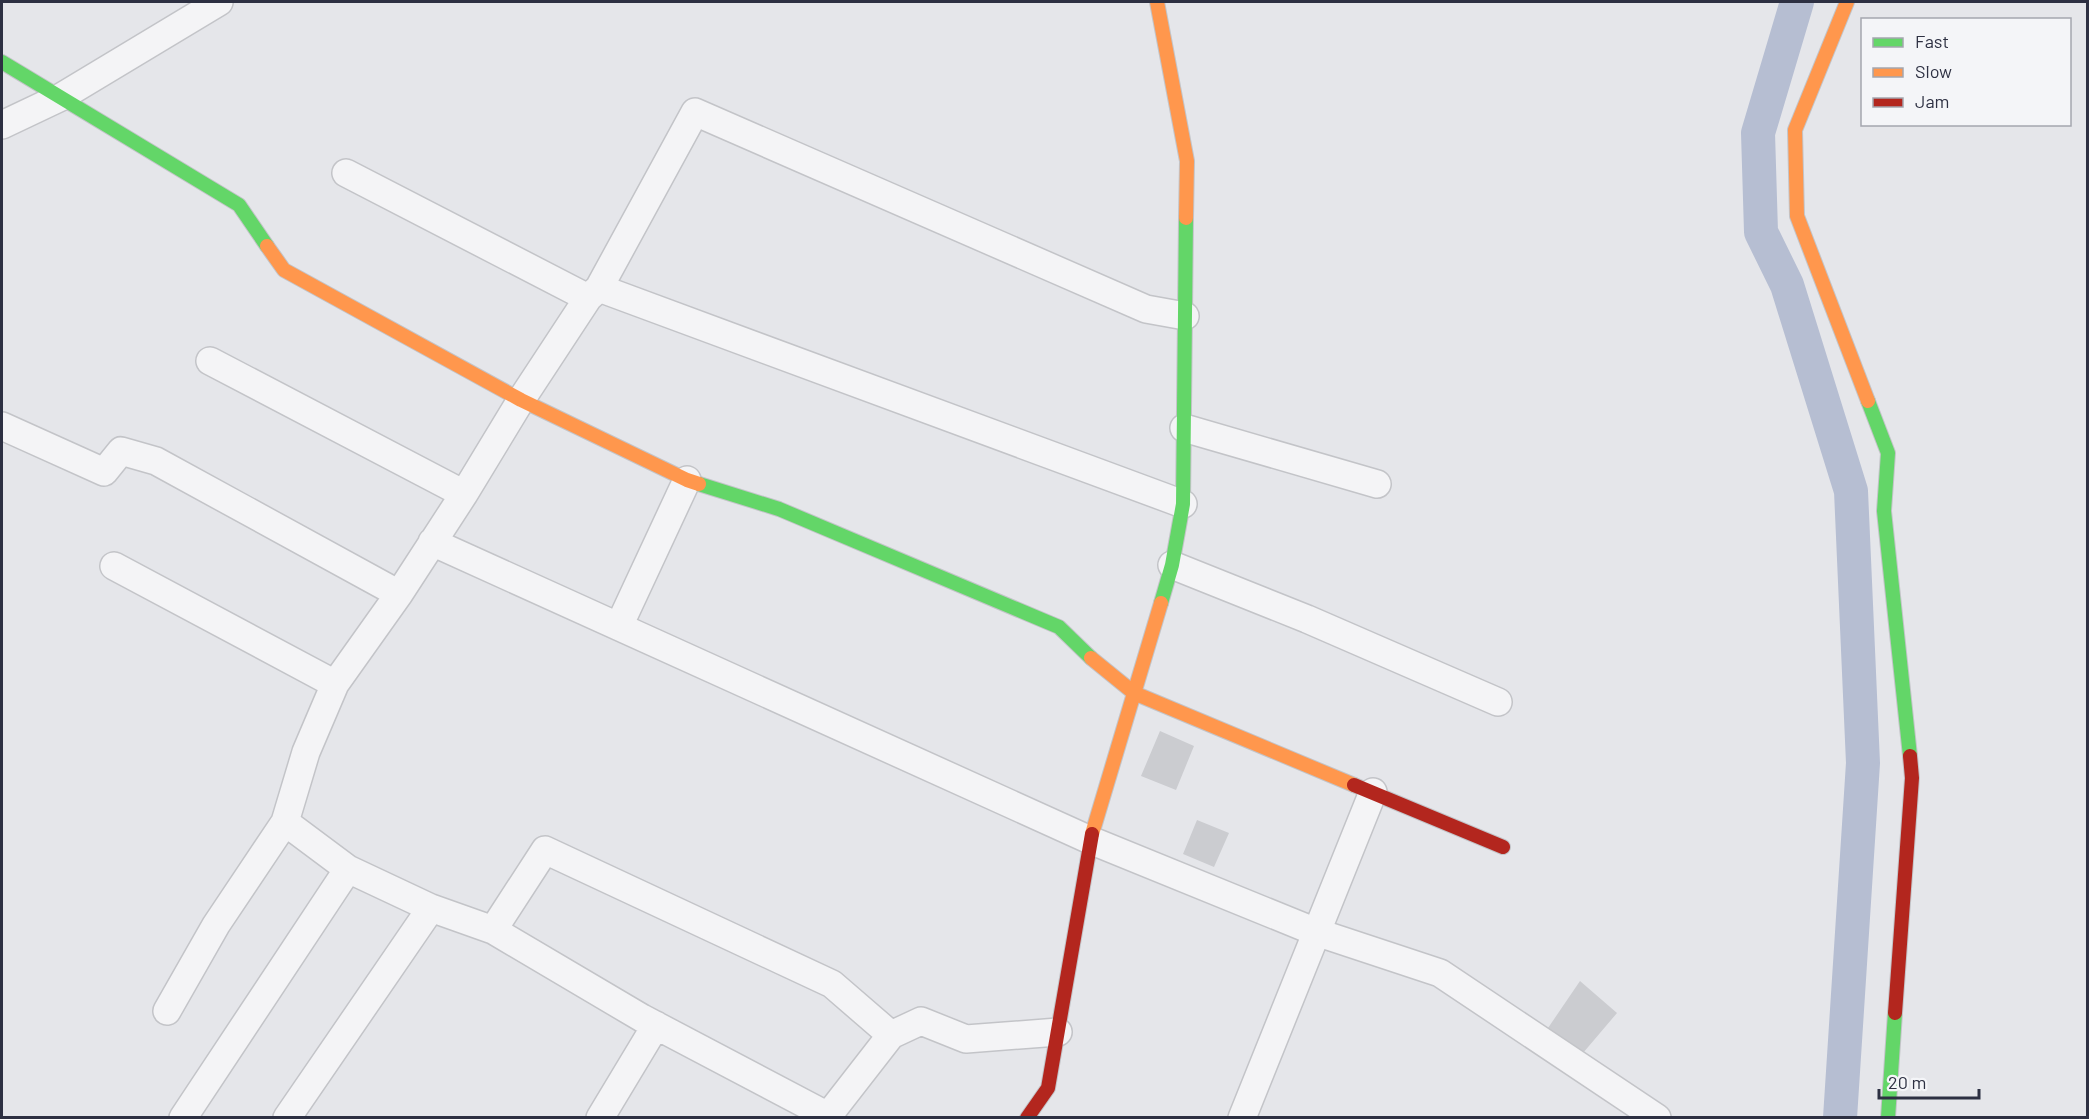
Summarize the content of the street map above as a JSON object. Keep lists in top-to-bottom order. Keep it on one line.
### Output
{"legend":["Fast","Slow","Jam"],"scale_bar":"20 m"}
